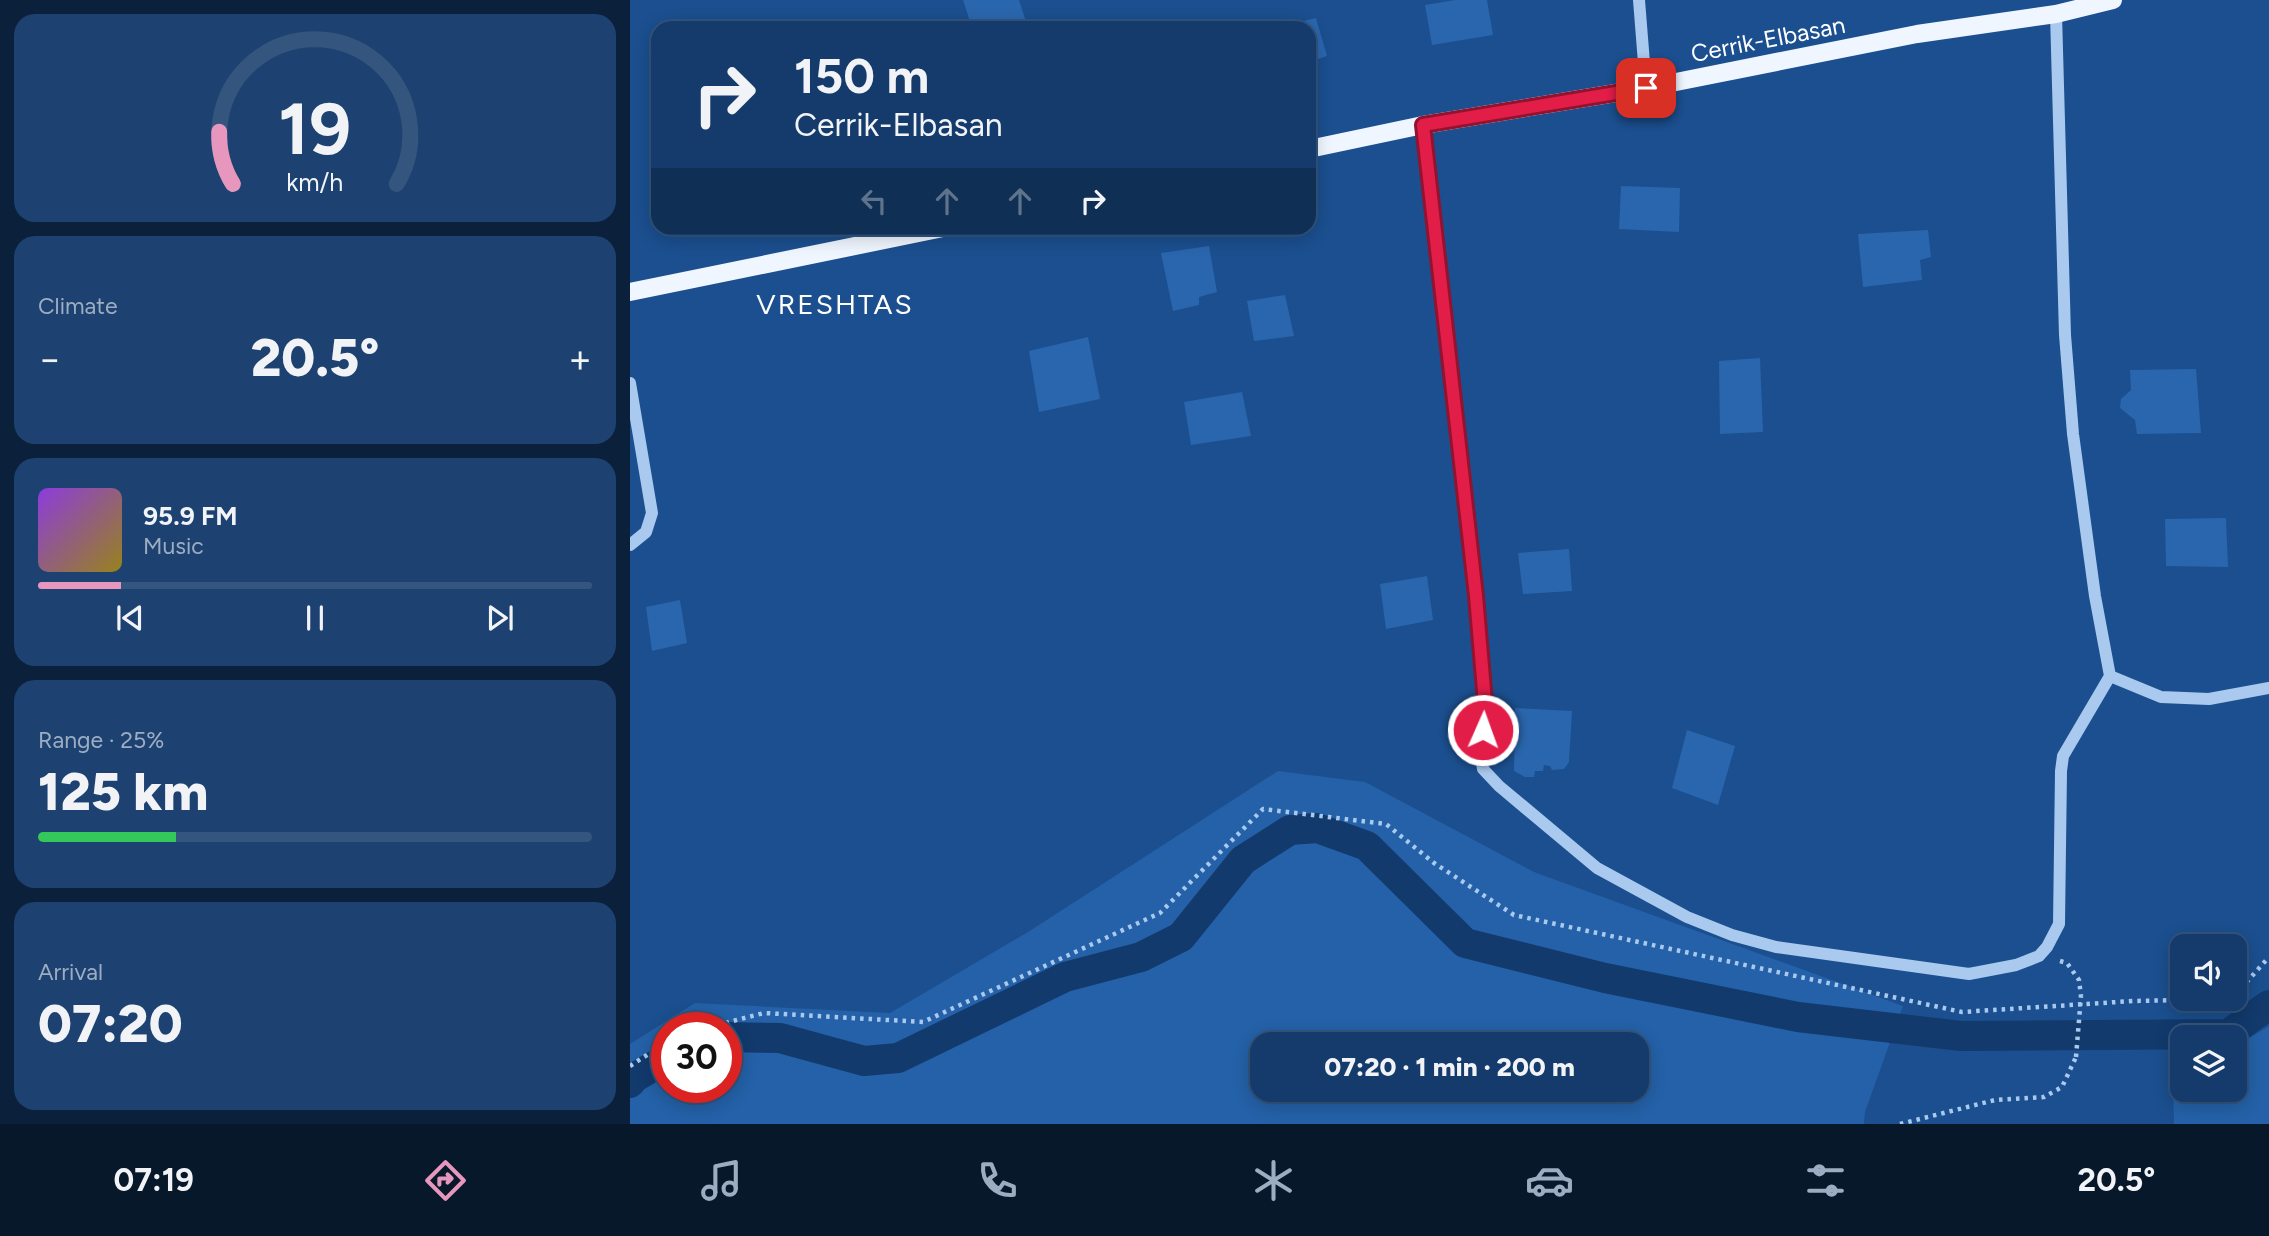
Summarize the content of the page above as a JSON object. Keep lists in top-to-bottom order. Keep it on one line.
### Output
{"streets":{"main road":["Cerrik-Elbasan"]},"districts":["VRESHTAS"],"page":{"turn":["150 m","Cerrik-Elbasan"],"tile":["Climate",["Range · 25%","125 km"],["Arrival","07:20"]],"heat":["−","20.5°","+"],"song":["95.9 FM","Music"],"limit":"30","trip":"07:20 · 1 min · 200 m","tabs":["07:19","20.5°"],"gauge":["19","km/h"]}}
